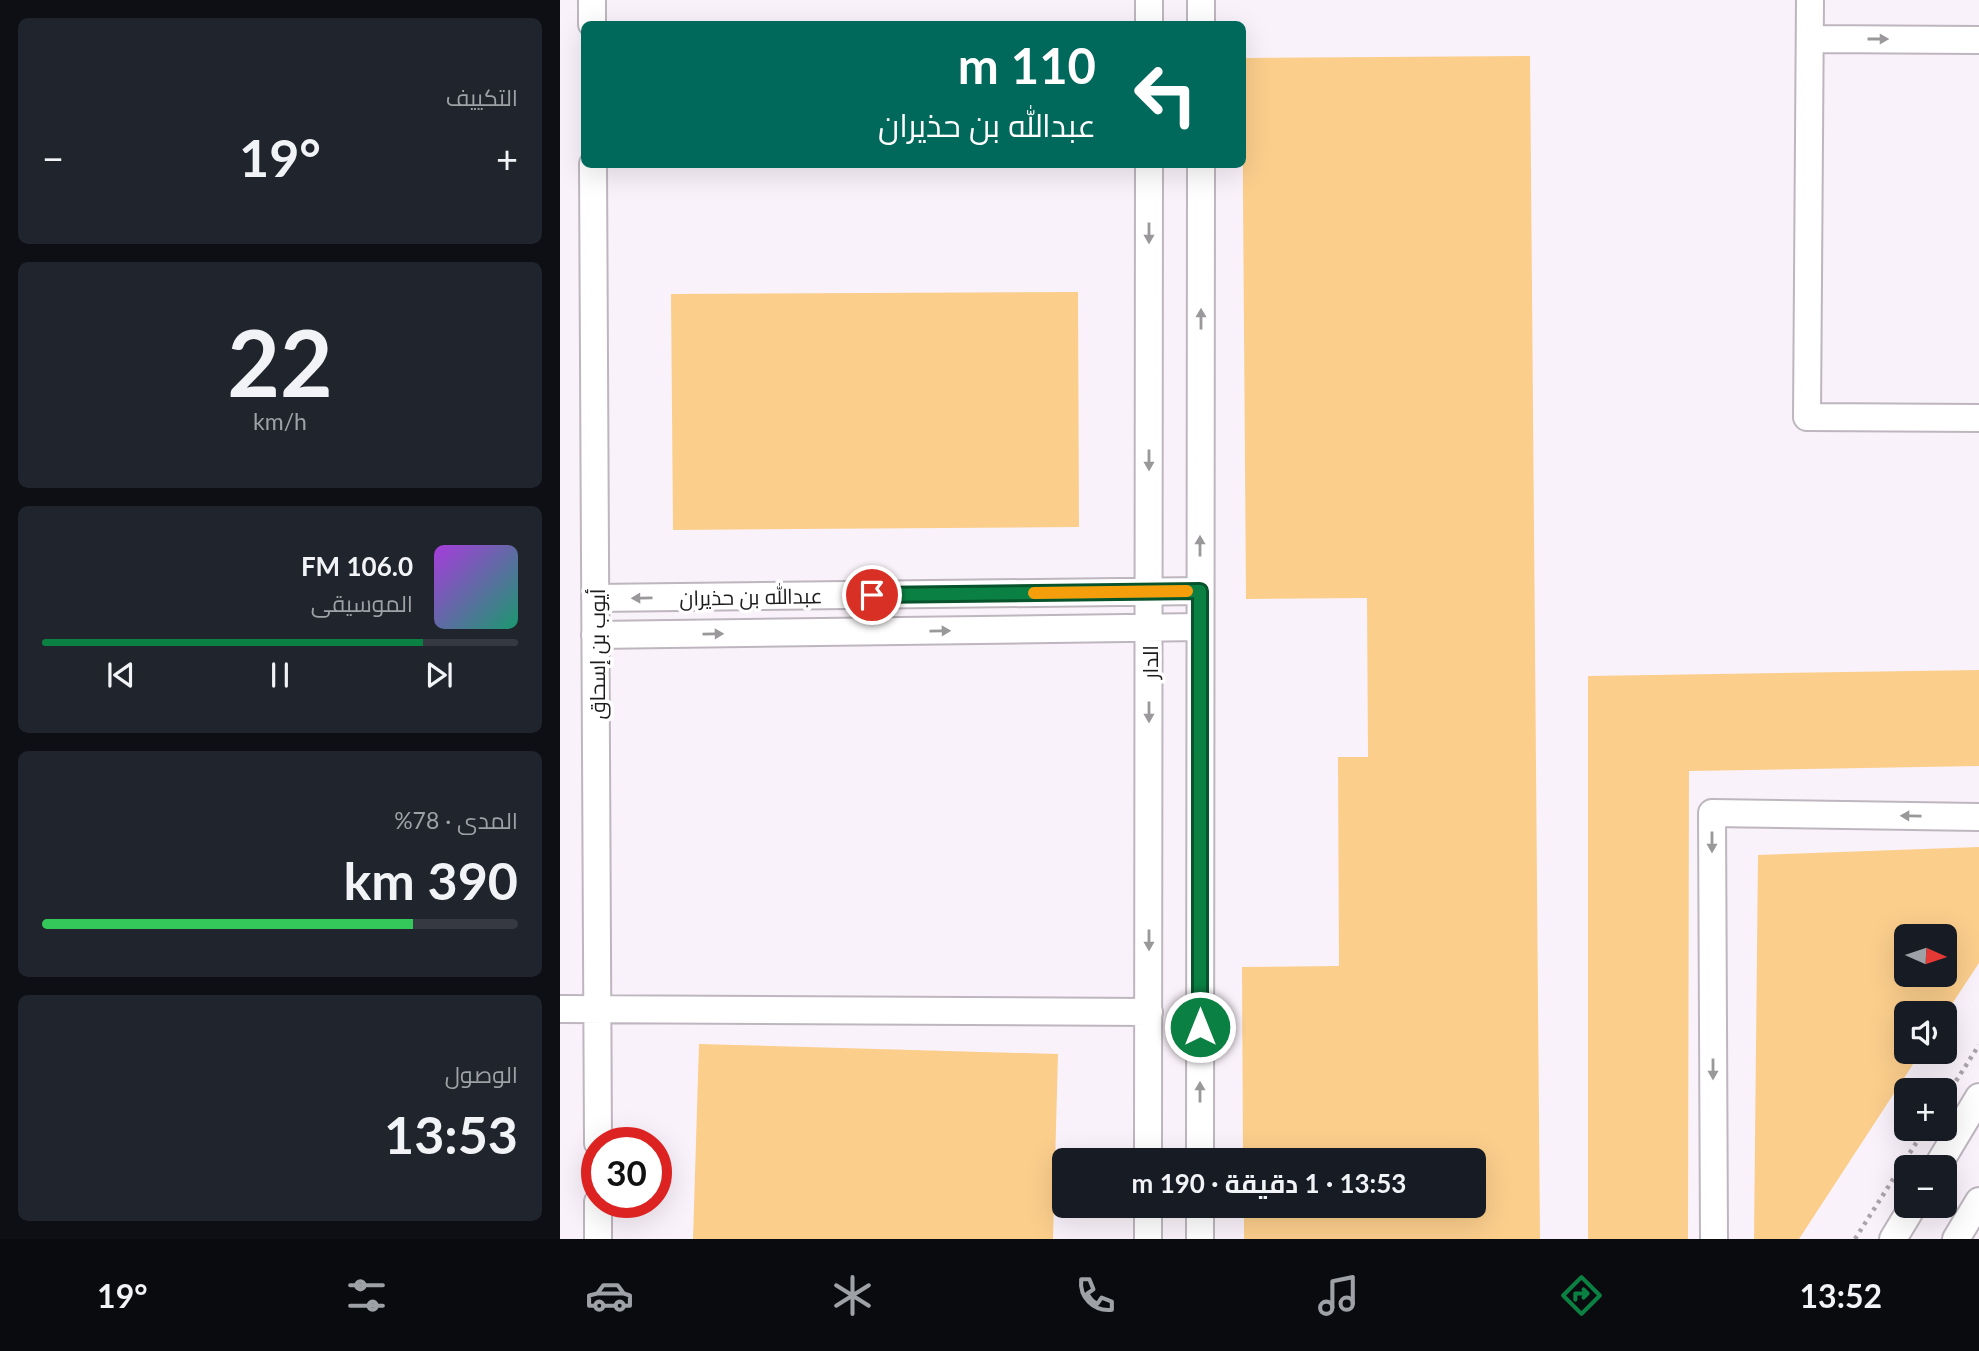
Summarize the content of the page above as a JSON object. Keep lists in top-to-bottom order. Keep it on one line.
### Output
{"streets":{"street":["عبدالله بن حذيران","أيوب بن إسحاق","الدار"]},"crossings":[["عبدالله بن حذيران","أيوب بن إسحاق"],["عبدالله بن حذيران","الدار"]],"north":"right","page":{"tile":["التكييف",["22","km/h"],["المدى · 78%","390 km"],["الوصول","13:53"]],"turn":["110 m","عبدالله بن حذيران"],"heat":["−","19°","+"],"song":["106.0 FM","الموسيقى"],"map_buttons":["+","−"],"limit":"30","trip":"13:53 · 1 دقيقة · 190 m","tabs":["13:52","19°"]}}
